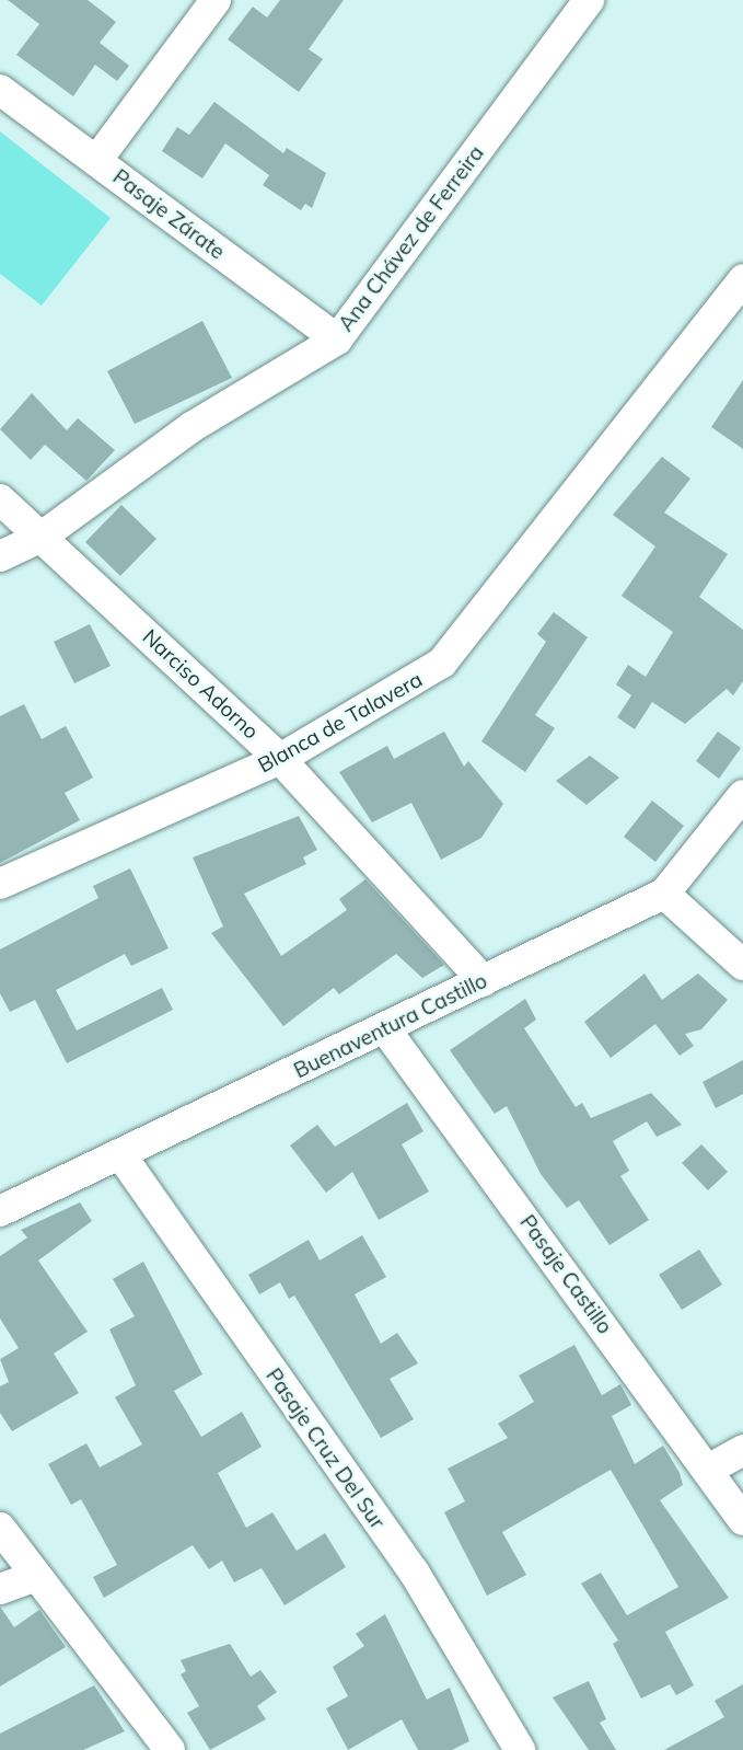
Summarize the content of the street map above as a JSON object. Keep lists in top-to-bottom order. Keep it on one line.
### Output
{"streets":{"street":["Pasaje Zárate","Ana Chávez de Ferreira","Narciso Adorno","Blanca de Talavera","Buenaventura Castillo","Pasaje Castillo","Pasaje Cruz Del Sur"]},"crossings":[["Pasaje Zárate","Ana Chávez de Ferreira"],["Ana Chávez de Ferreira","Narciso Adorno"],["Narciso Adorno","Blanca de Talavera"],["Narciso Adorno","Buenaventura Castillo"],["Buenaventura Castillo","Pasaje Castillo"],["Buenaventura Castillo","Pasaje Cruz Del Sur"]]}
